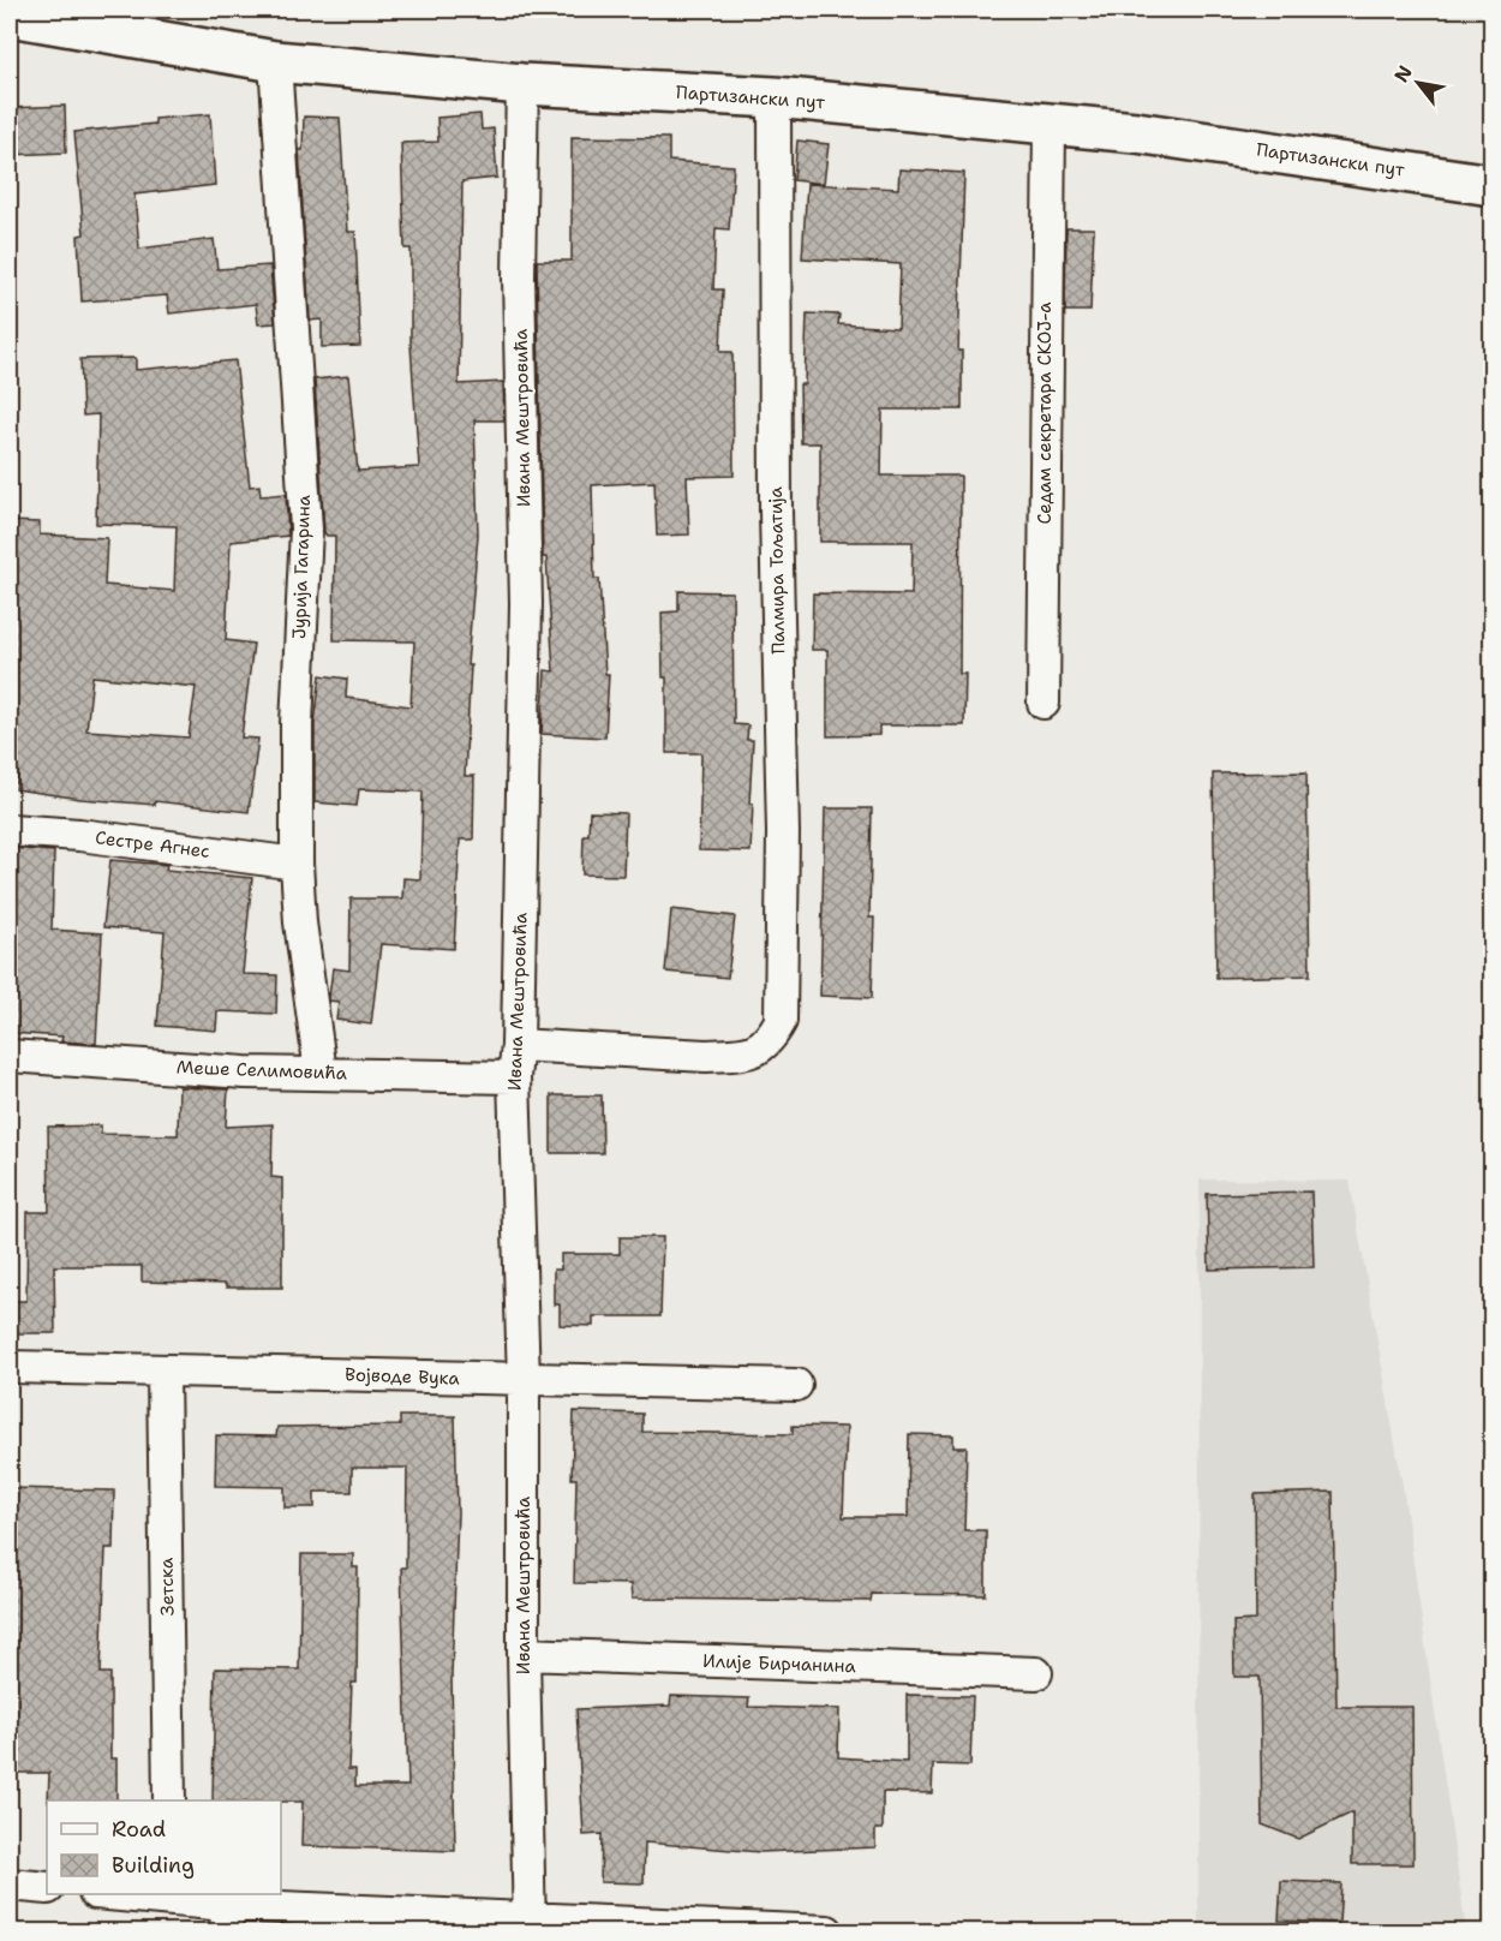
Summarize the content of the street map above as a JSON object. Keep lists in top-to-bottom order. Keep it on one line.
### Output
{"streets":{"main road":["Партизански пут"],"street":["Седам секретара СКОЈ-а","Ивана Мештровића","Јурија Гагарина","Палмира Тољатија","Сестре Агнес","Меше Селимовића","Војводе Вука","Зетска","Илије Бирчанина"]},"crossings":[["Партизански пут","Седам секретара СКОЈ-а"],["Партизански пут","Ивана Мештровића"],["Партизански пут","Јурија Гагарина"],["Партизански пут","Палмира Тољатија"],["Ивана Мештровића","Палмира Тољатија"],["Ивана Мештровића","Меше Селимовића"],["Ивана Мештровића","Војводе Вука"],["Ивана Мештровића","Илије Бирчанина"],["Јурија Гагарина","Сестре Агнес"],["Јурија Гагарина","Меше Селимовића"],["Војводе Вука","Зетска"]],"legend":["Road","Building"],"north":"top left"}
